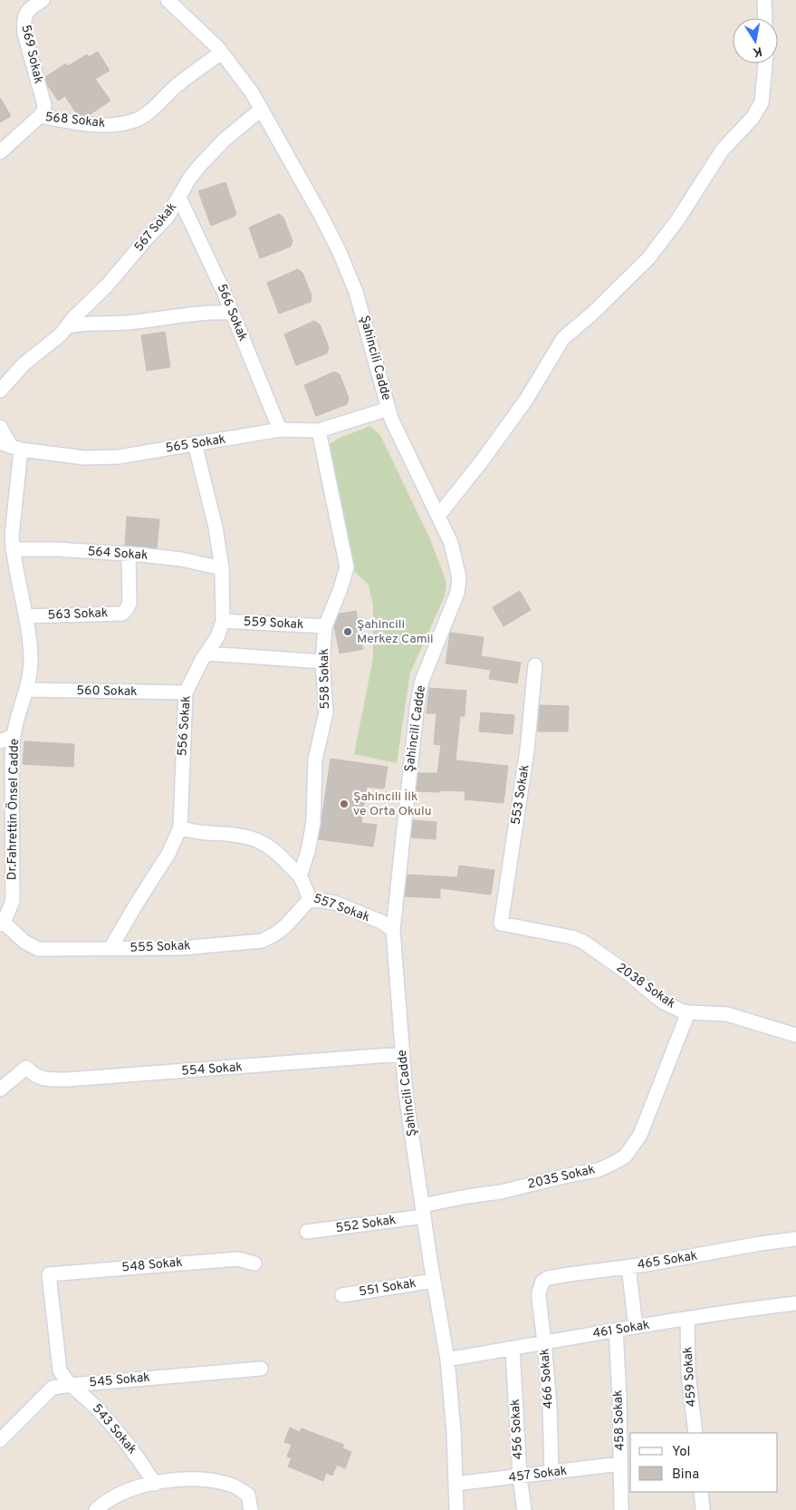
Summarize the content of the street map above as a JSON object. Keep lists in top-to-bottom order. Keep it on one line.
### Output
{"streets":{"street":["569 Sokak","568 Sokak","567 Sokak","566 Sokak","Şahincili Cadde","565 Sokak","564 Sokak","563 Sokak","559 Sokak","558 Sokak","560 Sokak","556 Sokak","553 Sokak","Dr.Fahrettin Önsel Cadde","557 Sokak","555 Sokak","2038 Sokak","554 Sokak","2035 Sokak","552 Sokak","465 Sokak","548 Sokak","551 Sokak","461 Sokak","459 Sokak","466 Sokak","545 Sokak","458 Sokak","543 Sokak","456 Sokak","457 Sokak"]},"crossings":[["569 Sokak","568 Sokak"],["568 Sokak","Şahincili Cadde"],["567 Sokak","566 Sokak"],["567 Sokak","Şahincili Cadde"],["566 Sokak","565 Sokak"],["Şahincili Cadde","565 Sokak"],["Şahincili Cadde","557 Sokak"],["Şahincili Cadde","554 Sokak"],["Şahincili Cadde","2035 Sokak"],["Şahincili Cadde","552 Sokak"],["Şahincili Cadde","551 Sokak"],["Şahincili Cadde","461 Sokak"],["Şahincili Cadde","457 Sokak"],["565 Sokak","558 Sokak"],["565 Sokak","556 Sokak"],["565 Sokak","Dr.Fahrettin Önsel Cadde"],["564 Sokak","563 Sokak"],["564 Sokak","556 Sokak"],["564 Sokak","Dr.Fahrettin Önsel Cadde"],["563 Sokak","Dr.Fahrettin Önsel Cadde"],["559 Sokak","558 Sokak"],["559 Sokak","556 Sokak"],["558 Sokak","557 Sokak"],["560 Sokak","556 Sokak"],["560 Sokak","Dr.Fahrettin Önsel Cadde"],["556 Sokak","557 Sokak"],["556 Sokak","555 Sokak"],["553 Sokak","2038 Sokak"],["Dr.Fahrettin Önsel Cadde","555 Sokak"],["557 Sokak","555 Sokak"],["2038 Sokak","2035 Sokak"],["2035 Sokak","552 Sokak"],["465 Sokak","466 Sokak"],["548 Sokak","543 Sokak"],["461 Sokak","459 Sokak"],["461 Sokak","466 Sokak"],["461 Sokak","458 Sokak"],["461 Sokak","456 Sokak"],["466 Sokak","457 Sokak"],["545 Sokak","543 Sokak"],["458 Sokak","457 Sokak"],["456 Sokak","457 Sokak"]],"places":["Şahincili Merkez Camii","Şahincili İlk ve Orta Okulu"],"legend":["Yol","Bina"],"north":"bottom"}
